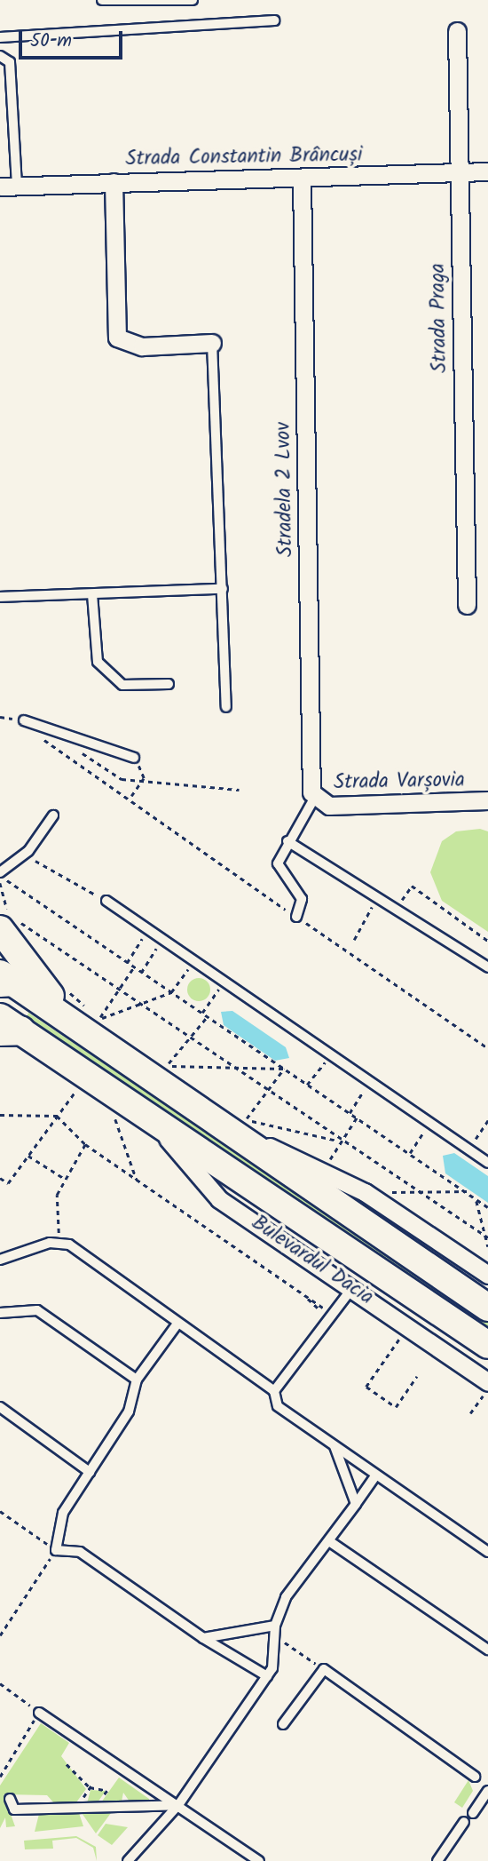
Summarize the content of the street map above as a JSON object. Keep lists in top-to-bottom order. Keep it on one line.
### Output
{"streets":{"main road":["Bulevardul Dacia"],"street":["Strada Constantin Brâncuși","Strada Praga","Stradela 2 Lvov","Strada Varșovia"]},"crossings":[["Strada Constantin Brâncuși","Strada Praga"],["Strada Constantin Brâncuși","Stradela 2 Lvov"],["Stradela 2 Lvov","Strada Varșovia"]],"scale_bar":"50 m"}
